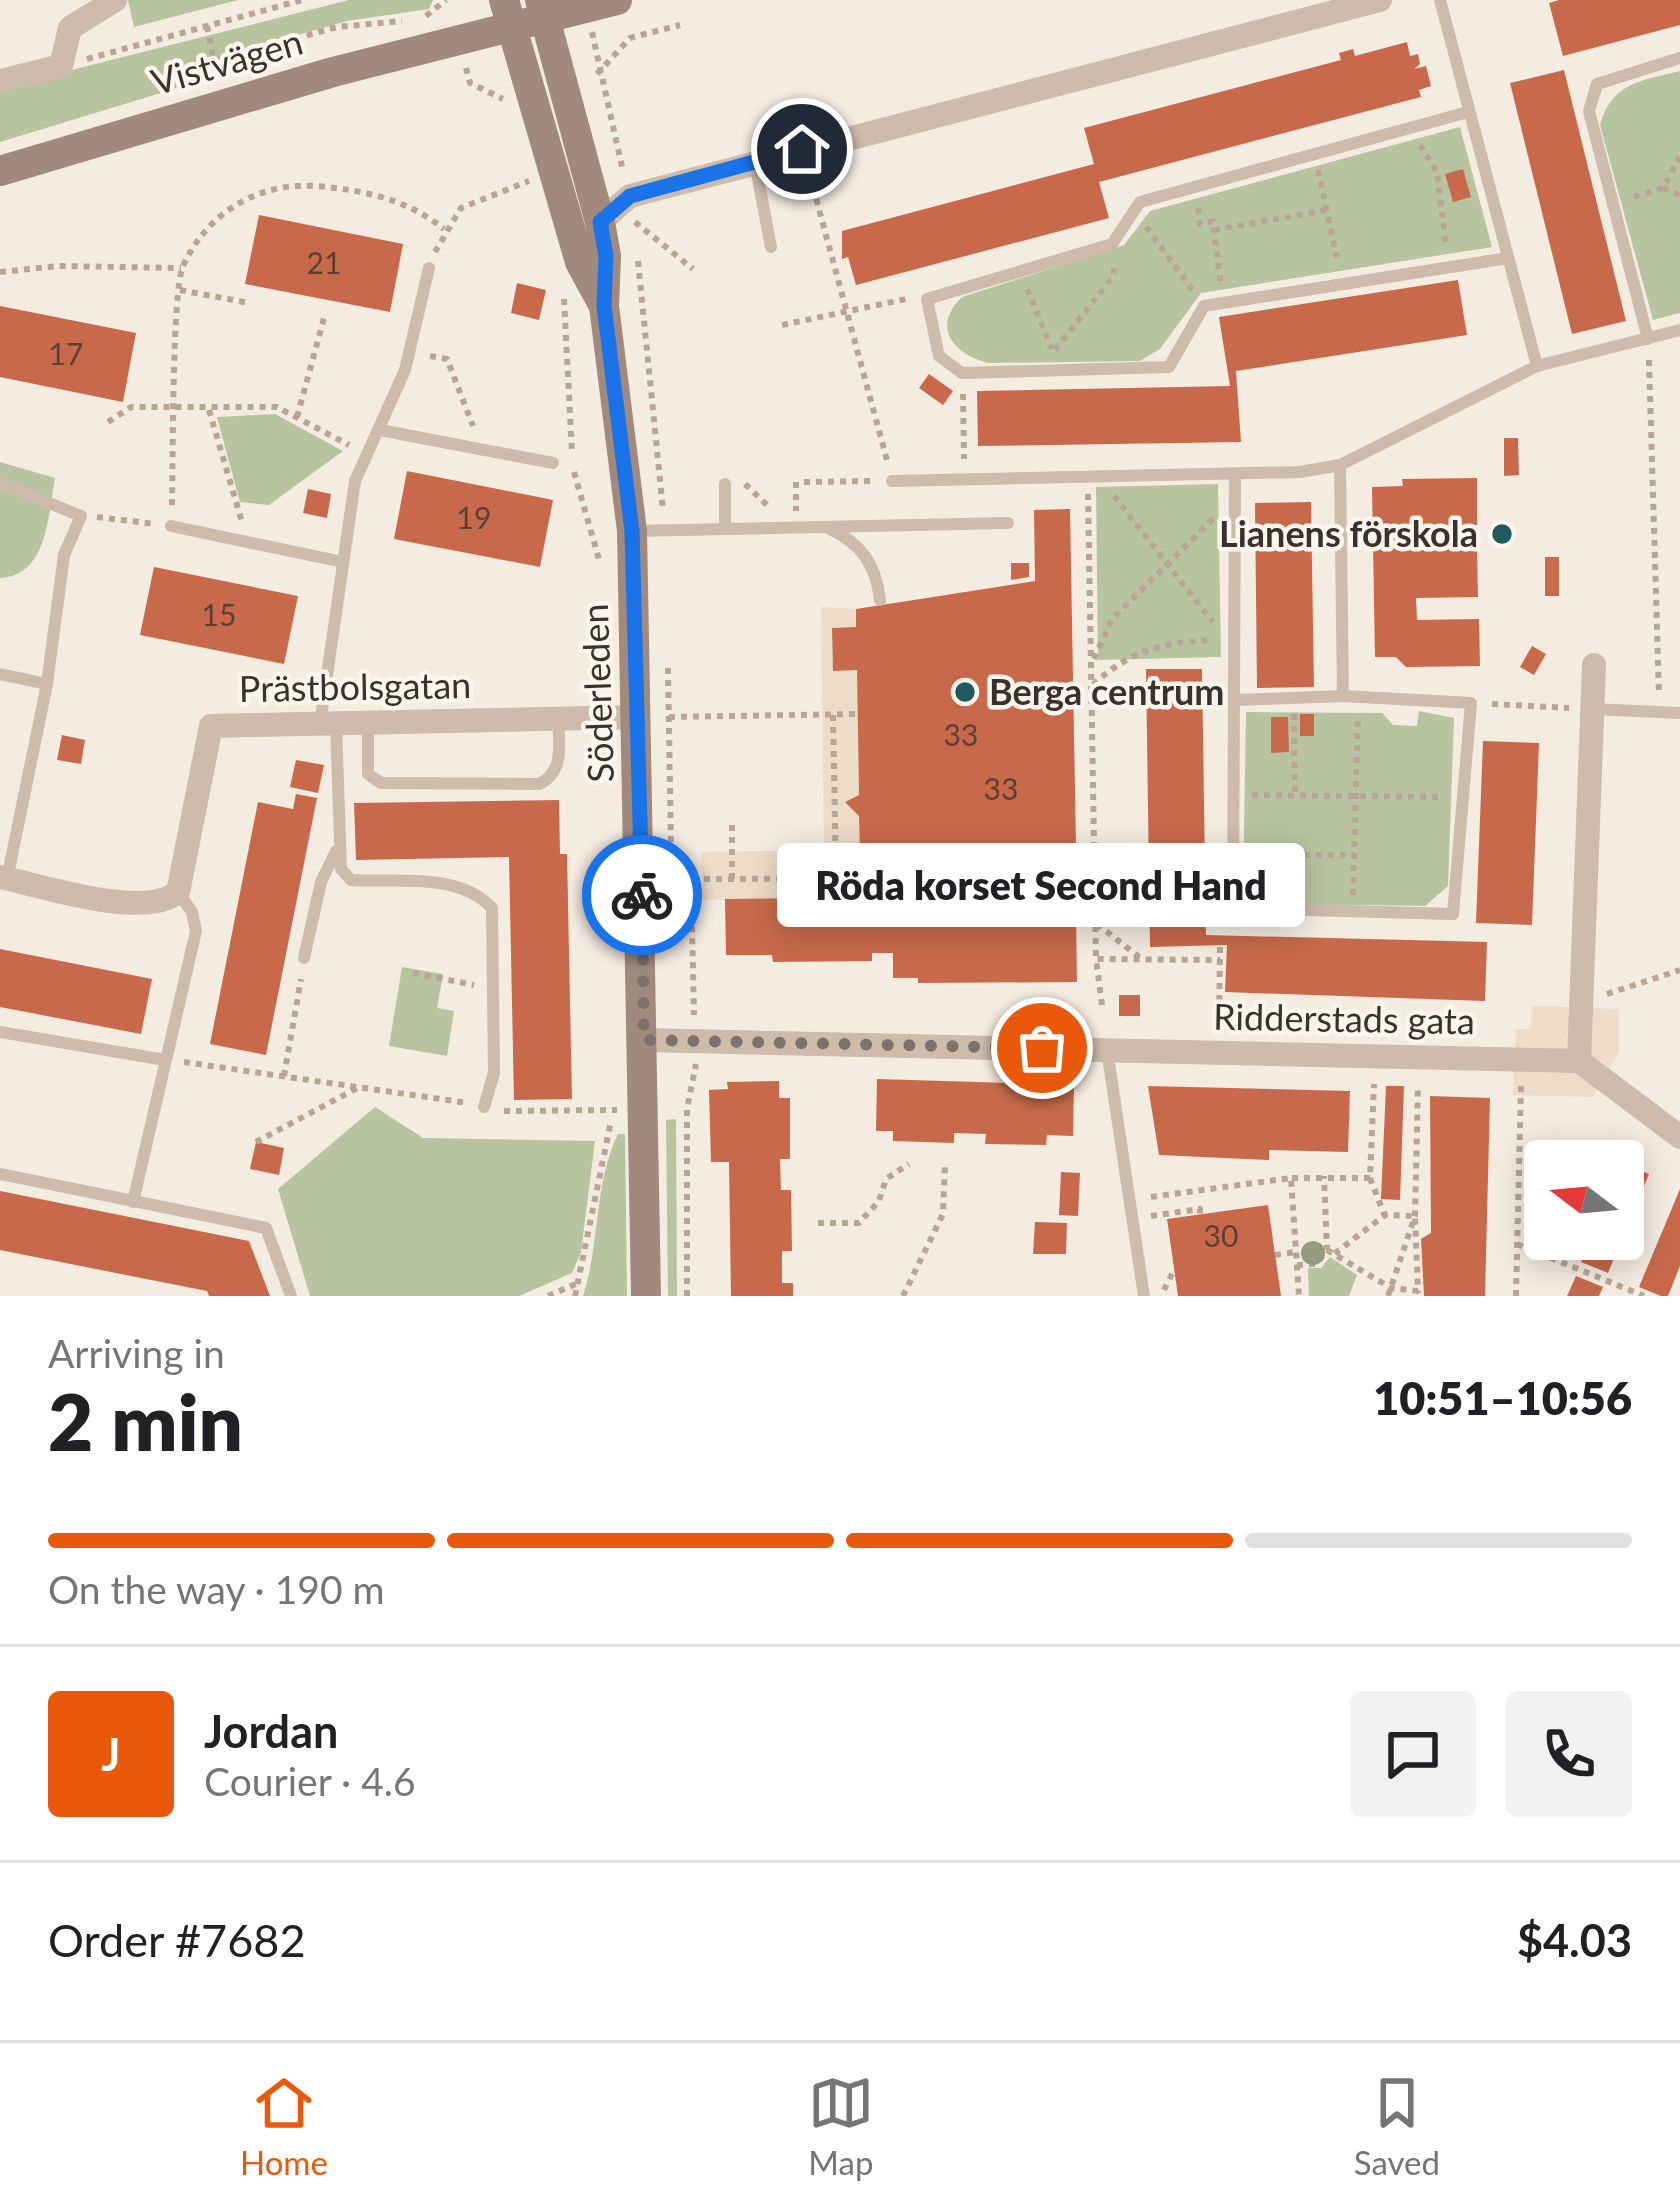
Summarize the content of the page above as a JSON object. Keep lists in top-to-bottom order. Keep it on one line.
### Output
{"streets":{"main road":["Vistvägen","Söderleden"],"street":["Prästbolsgatan","Ridderstads gata"]},"crossings":[["Vistvägen","Söderleden"],["Prästbolsgatan","Söderleden"],["Söderleden","Ridderstads gata"]],"places":["Lianens förskola","Berga centrum","Röda korset Second Hand"],"house_numbers":["21","17","19","15","33","33","30"],"north":"left","page":{"bubble":"Röda korset Second Hand","heading":["2 min","Arriving in","10:51–10:56"],"panel":["Jordan","Courier · 4.6","Order #7682","$4.03"],"bar":"On the way · 190 m","round":"J","tabs":["Home","Map","Saved"]}}
